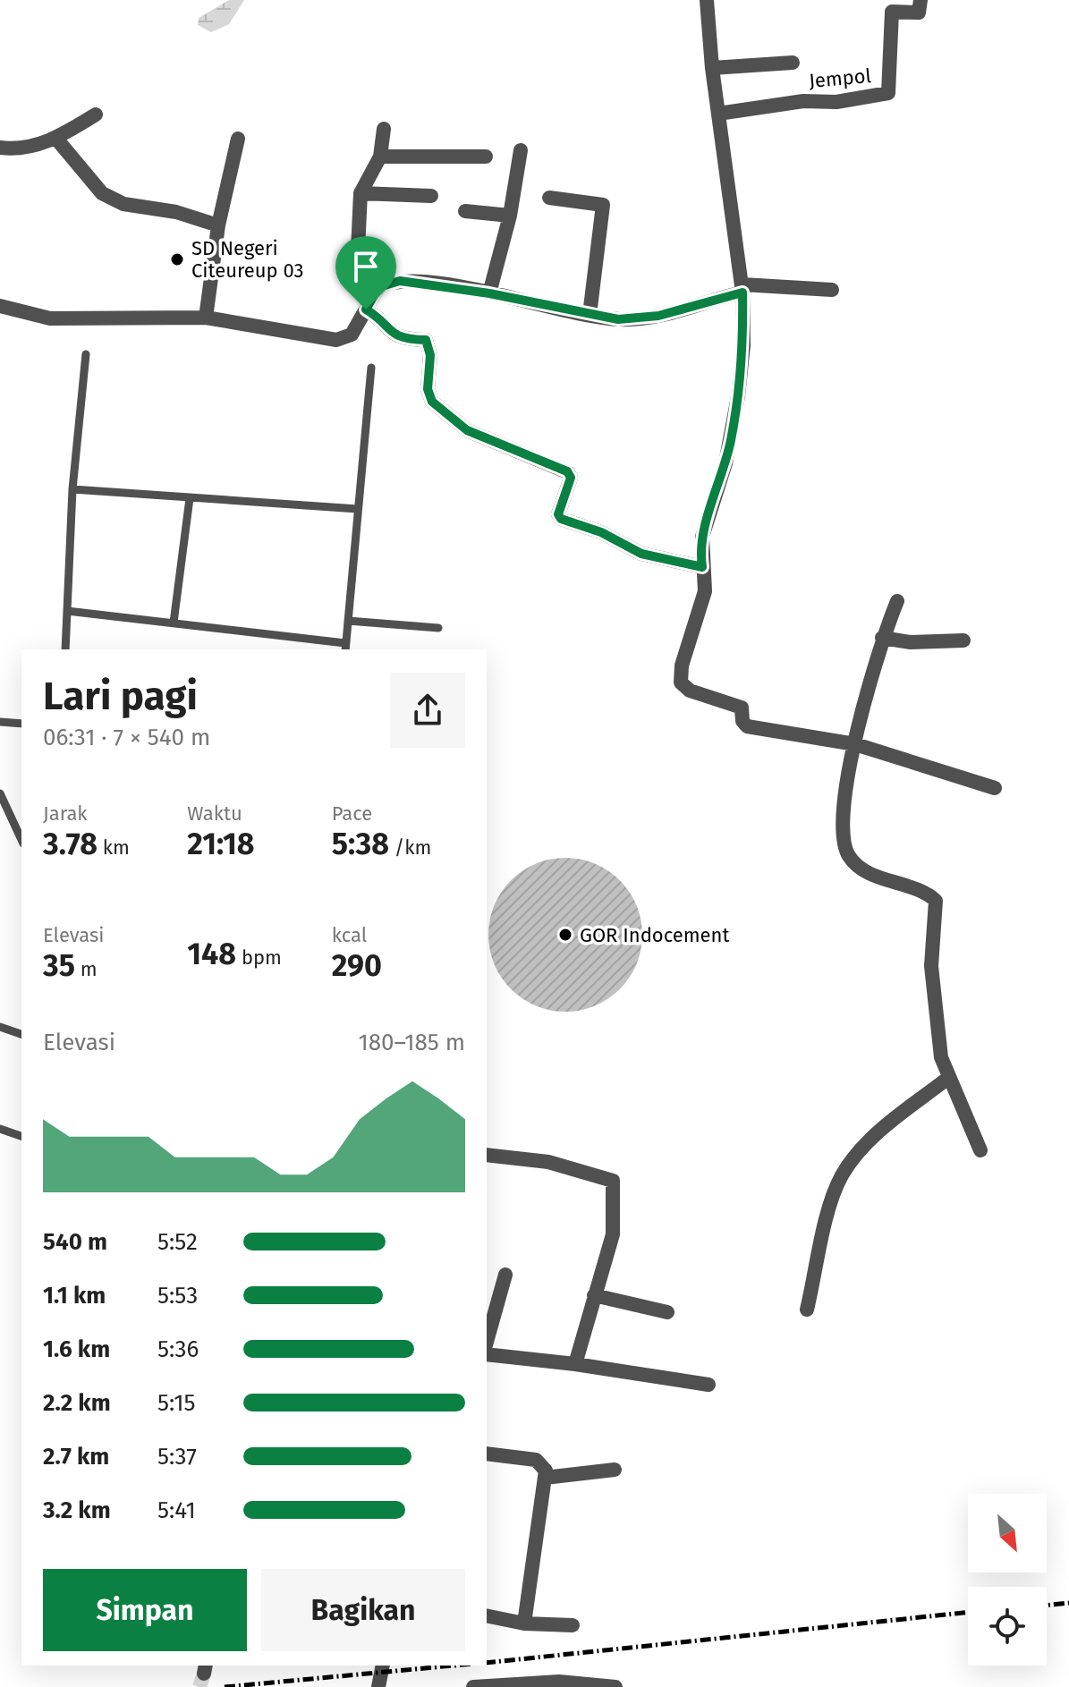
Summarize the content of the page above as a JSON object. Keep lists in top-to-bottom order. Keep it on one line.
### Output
{"streets":{"street":["Jempol"]},"places":["SD Negeri Citeureup 03","GOR Indocement"],"north":"bottom right","page":{"heading":["Lari pagi","06:31 · 7 × 540 m"],"stats":[["Jarak","3.78 km"],["Waktu","21:18"],["Pace","5:38 /km"],["Elevasi","35 m"],["148 bpm"],["kcal","290"]],"chart":["Elevasi","180–185 m"],"list":[{"name":"540 m","note":"5:52"},{"name":"1.1 km","note":"5:53"},{"name":"1.6 km","note":"5:36"},{"name":"2.2 km","note":"5:15"},{"name":"2.7 km","note":"5:37"},{"name":"3.2 km","note":"5:41"}],"buttons":["Simpan","Bagikan"]}}
